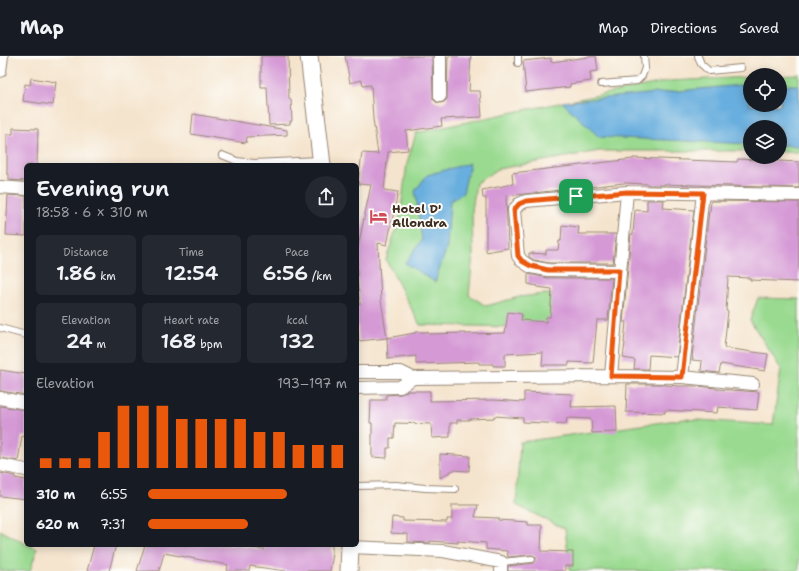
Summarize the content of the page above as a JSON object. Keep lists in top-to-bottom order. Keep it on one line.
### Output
{"places":{"hotel":["Hotel D' Allondra"]},"page":{"header":"Map","nav":["Map","Directions","Saved"],"heading":["Evening run","18:58 · 6 × 310 m"],"stats":[["Distance","1.86 km"],["Time","12:54"],["Pace","6:56 /km"],["Elevation","24 m"],["Heart rate","168 bpm"],["kcal","132"]],"chart":["Elevation","193–197 m"],"list":[{"name":"310 m","note":"6:55"},{"name":"620 m","note":"7:31"}]}}
